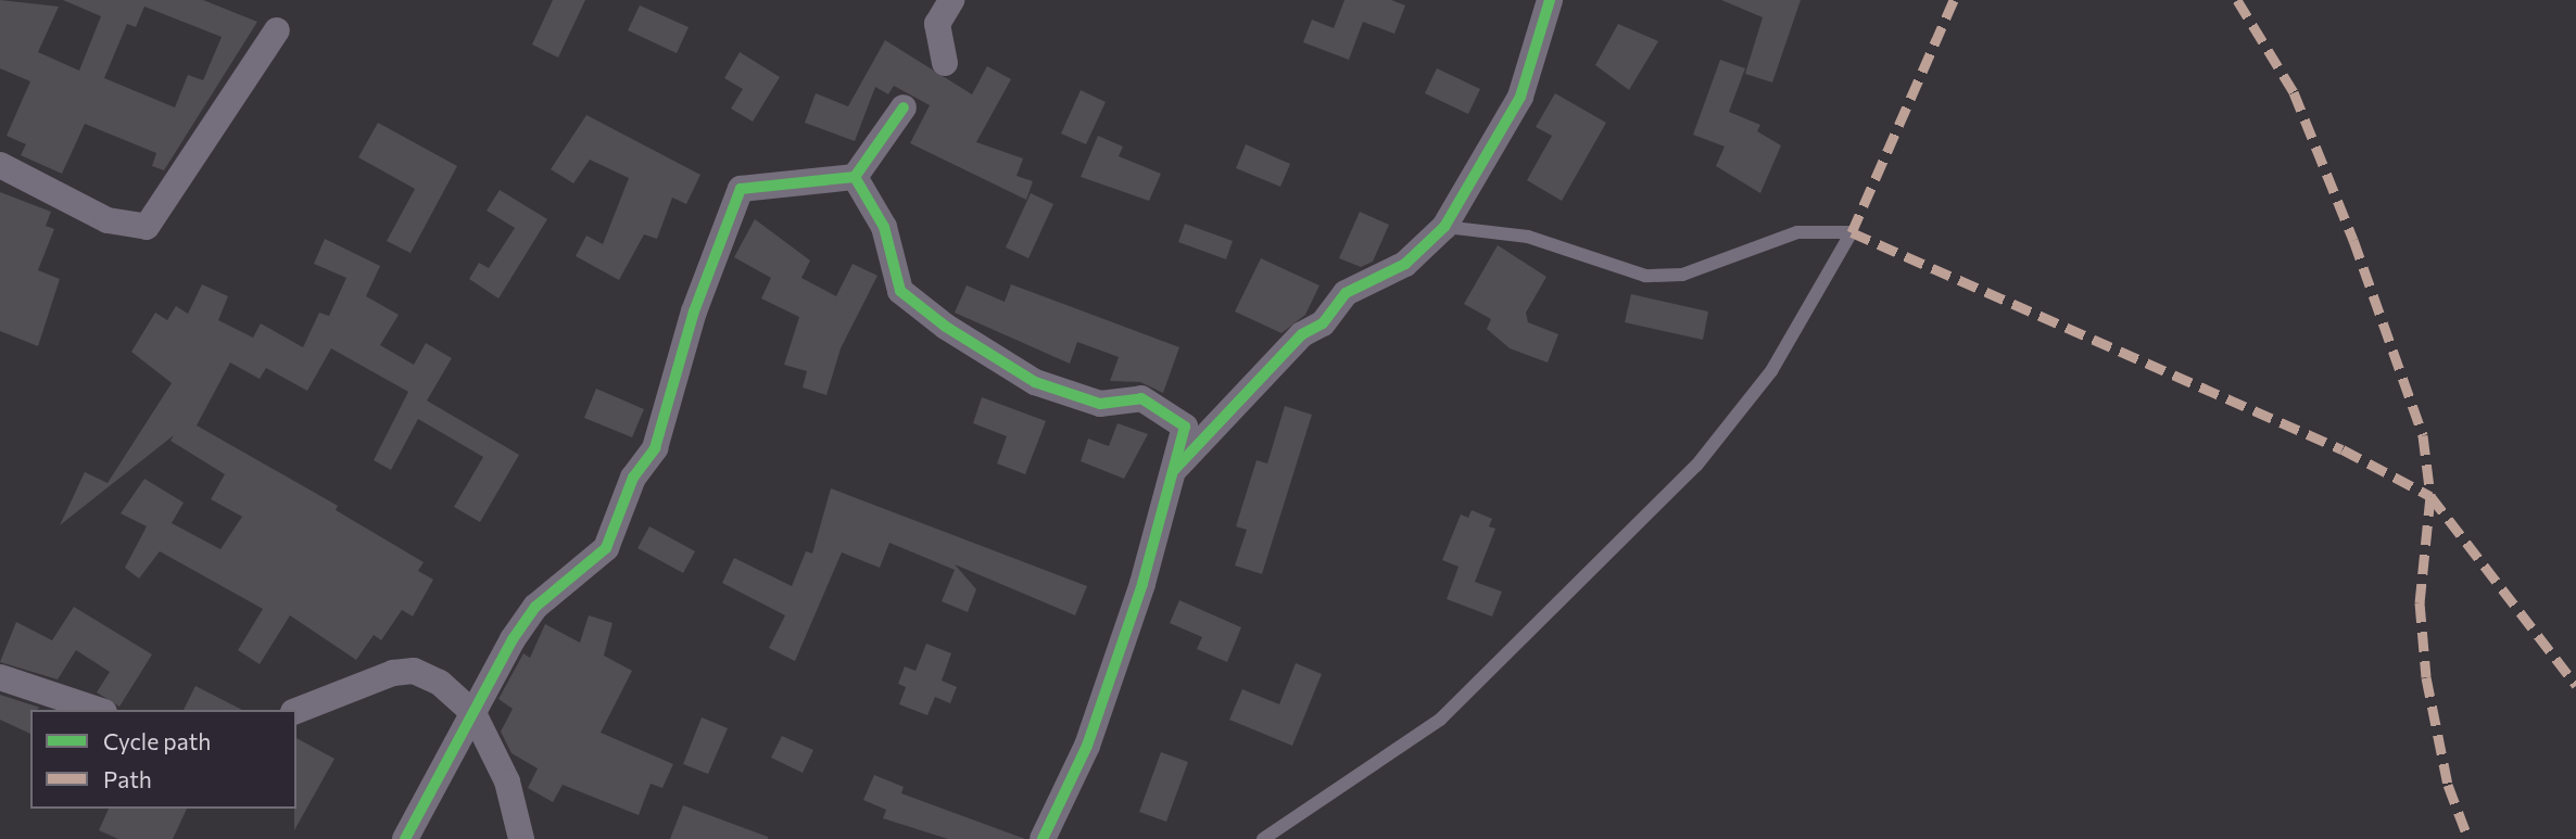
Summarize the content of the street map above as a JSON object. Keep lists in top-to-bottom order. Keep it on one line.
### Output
{"legend":["Cycle path","Path"]}
